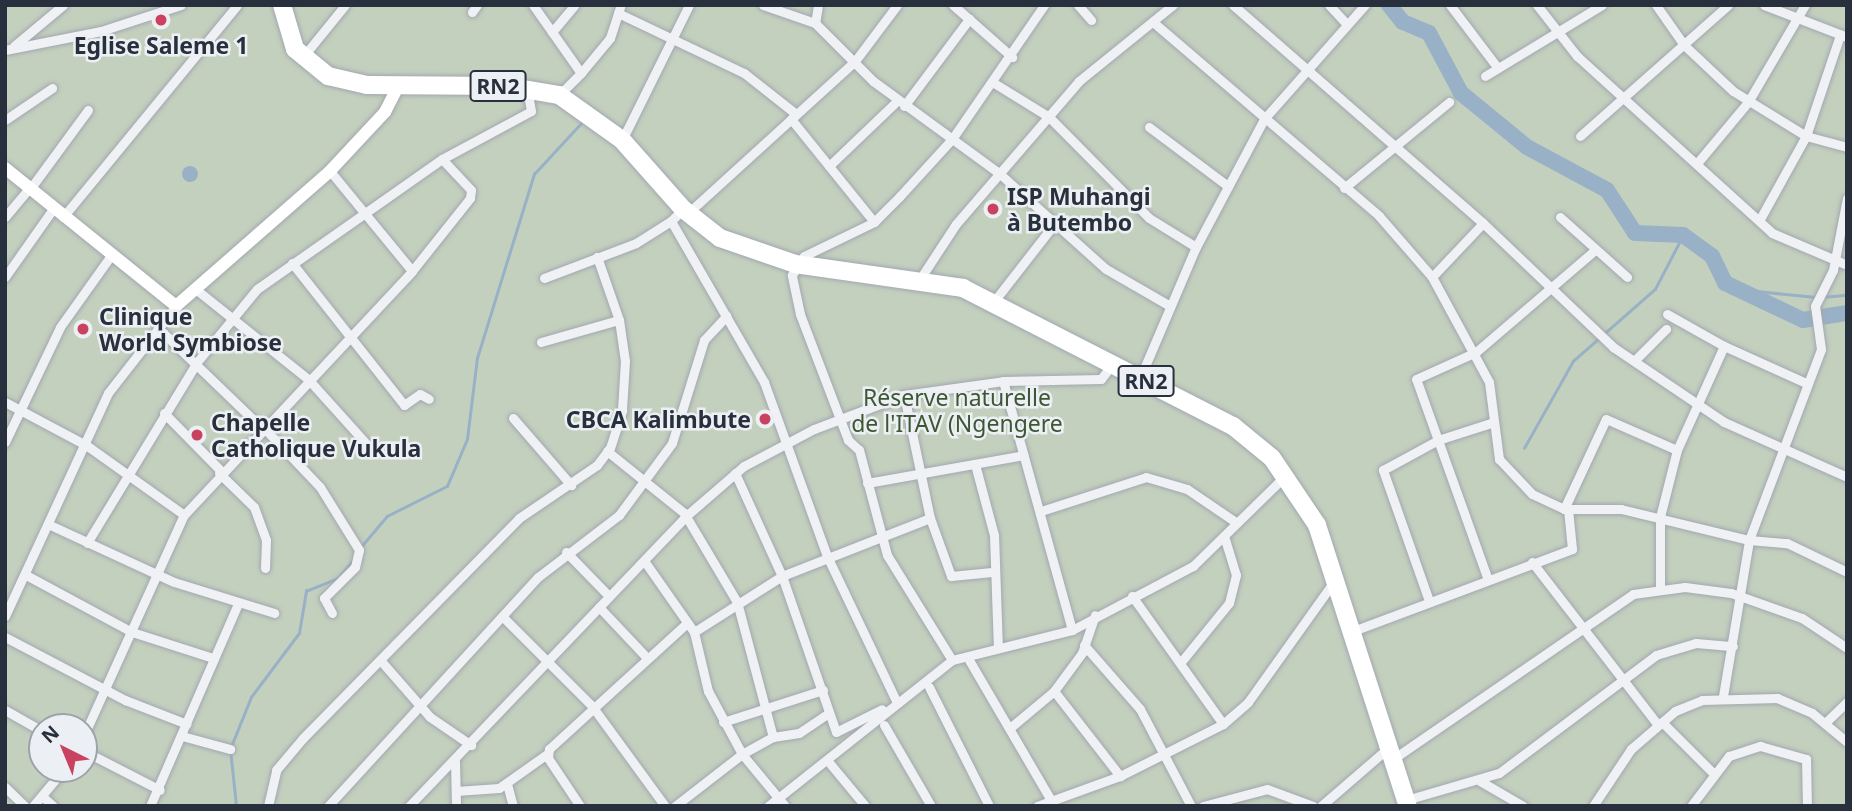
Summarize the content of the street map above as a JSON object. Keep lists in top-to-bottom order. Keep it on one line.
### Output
{"streets":{"highway":["RN2"]},"parks":["Réserve naturelle de l'ITAV (Ngengere"],"places":["Eglise Saleme 1","ISP Muhangi à Butembo","Clinique World Symbiose","CBCA Kalimbute","Chapelle Catholique Vukula"],"north":"top left"}
